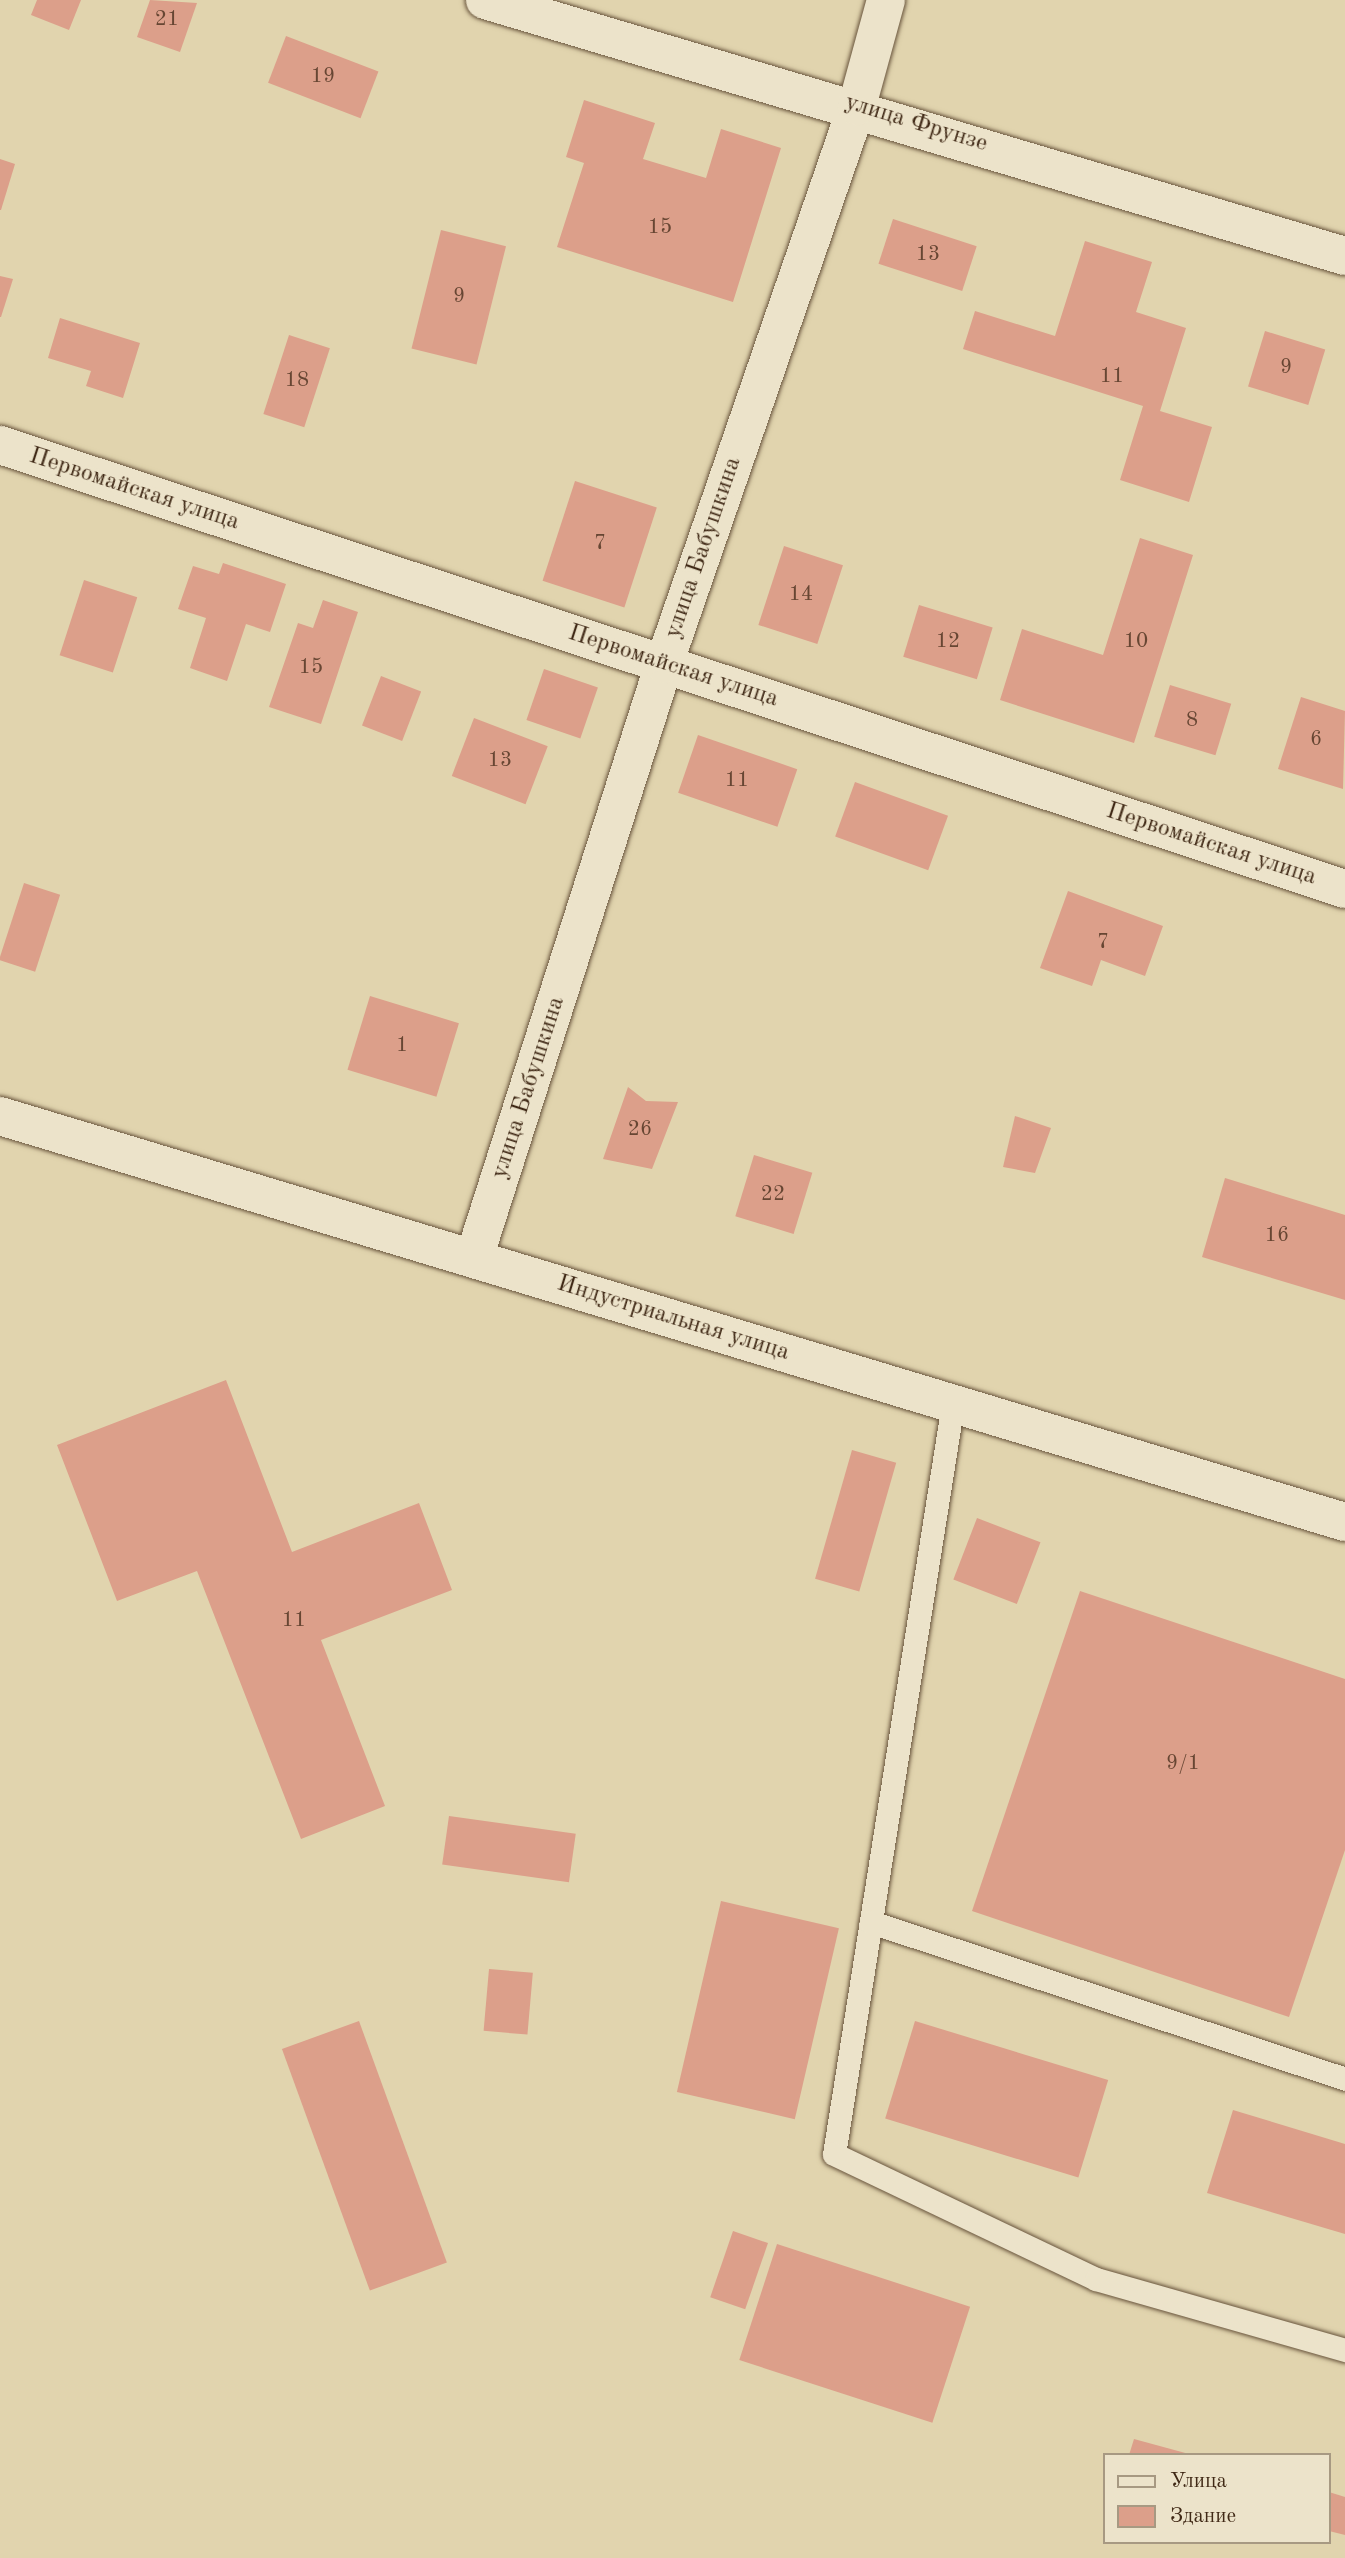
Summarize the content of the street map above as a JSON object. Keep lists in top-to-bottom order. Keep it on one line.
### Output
{"streets":{"street":["улица Фрунзе","Первомайская улица","улица Бабушкина","Индустриальная улица"]},"crossings":[["улица Фрунзе","улица Бабушкина"],["Первомайская улица","улица Бабушкина"],["улица Бабушкина","Индустриальная улица"]],"house_numbers":["21","19","15","13","9","9","11","18","7","14","12","10","15","8","6","13","11","7","1","26","22","16","11","9/1"],"legend":["Улица","Здание"]}
